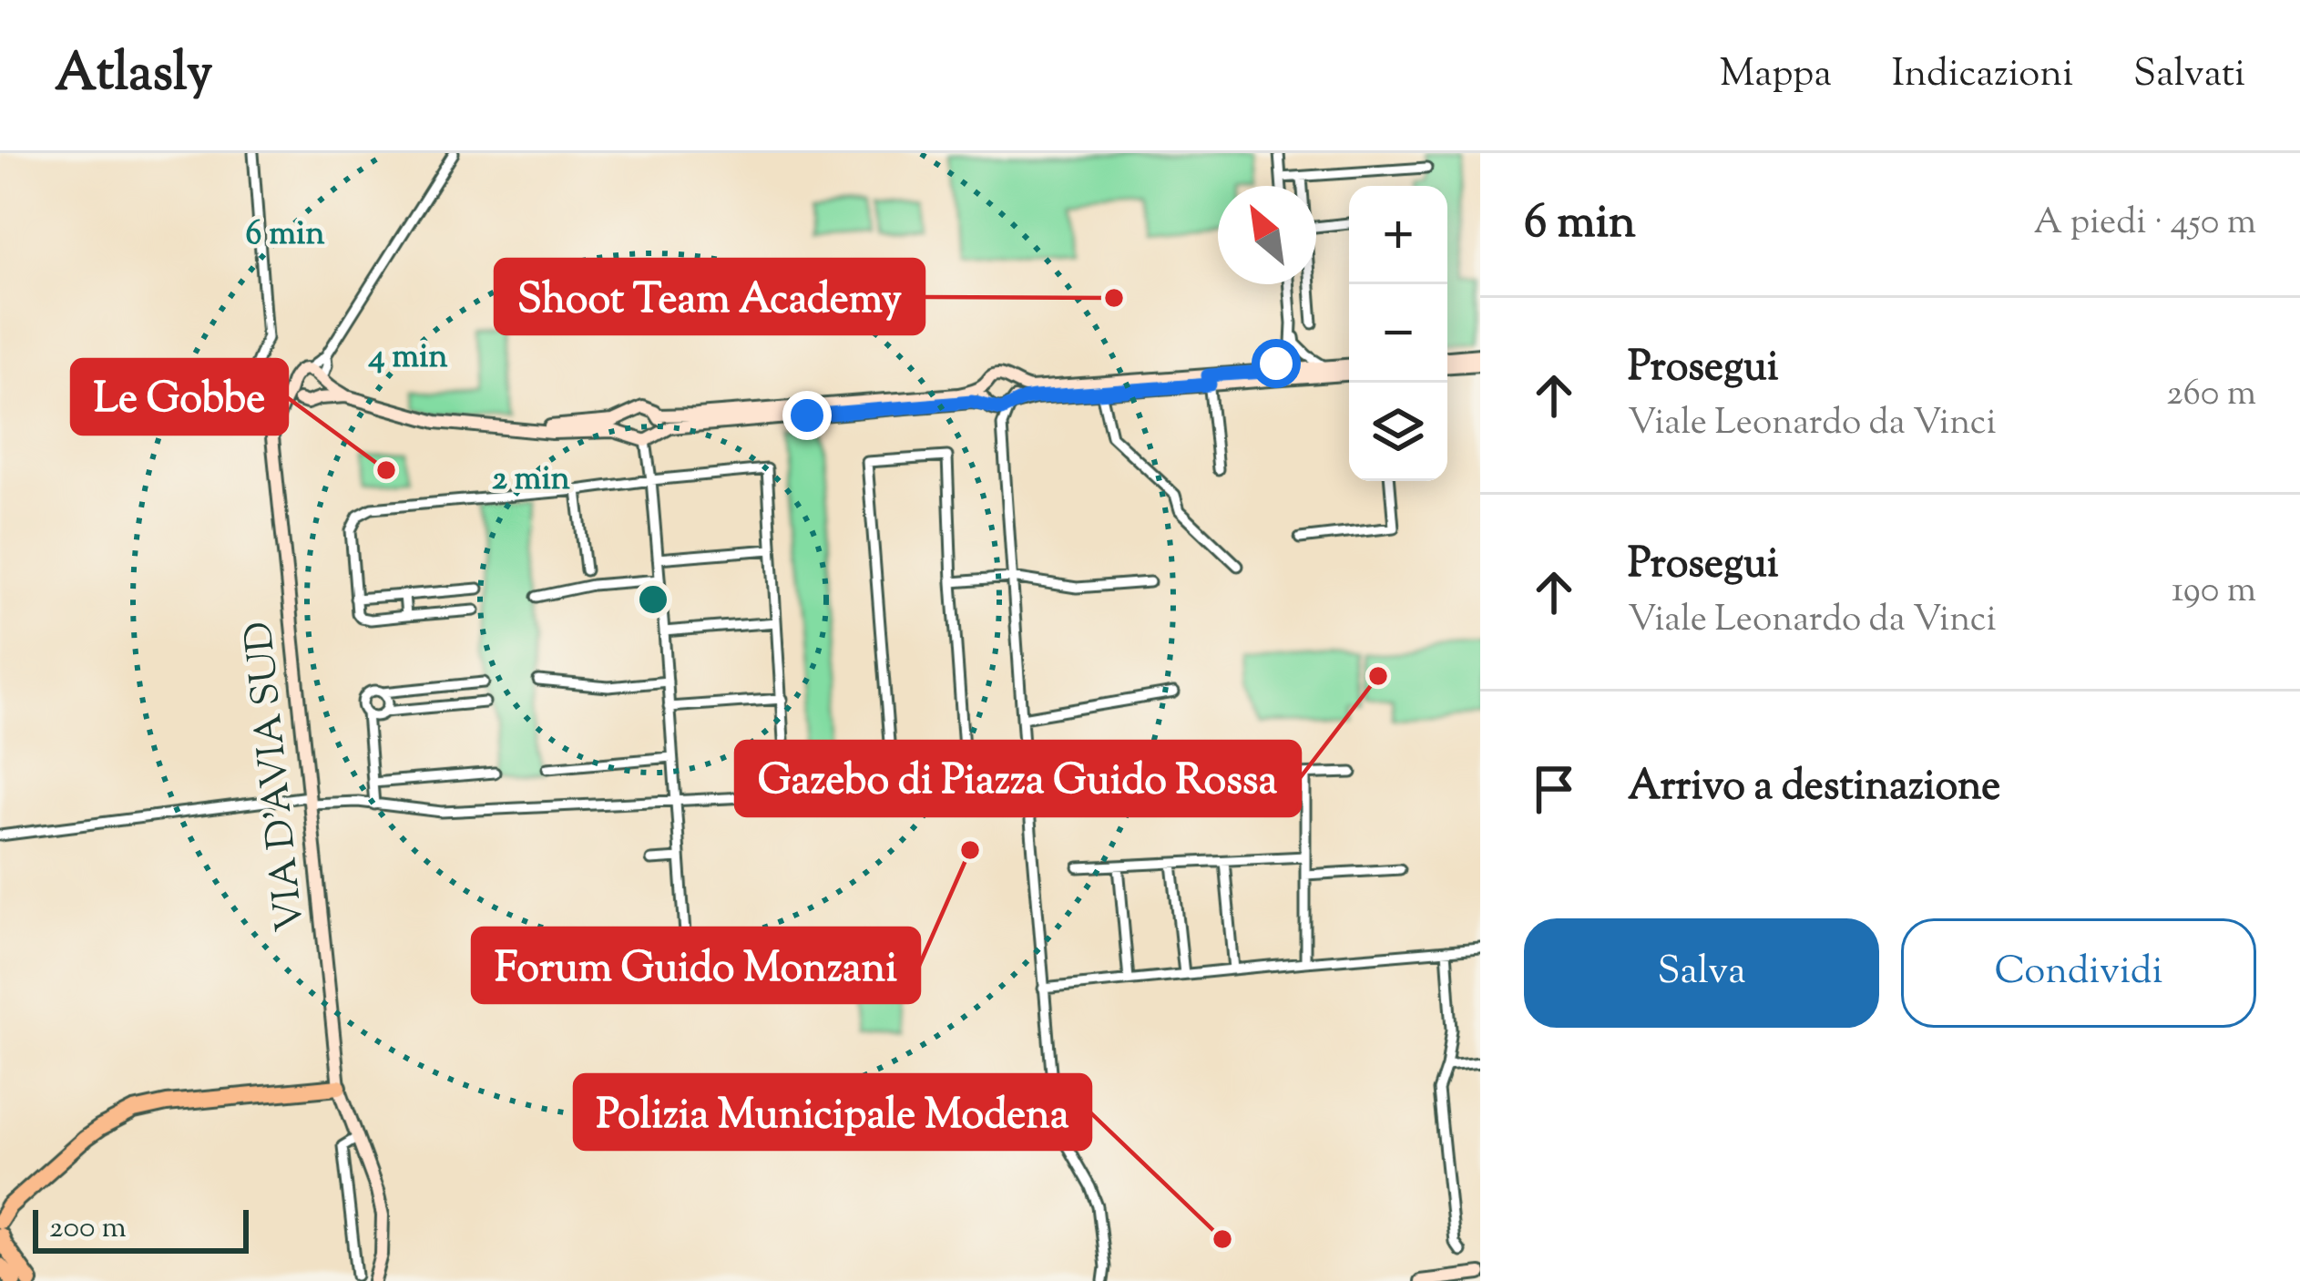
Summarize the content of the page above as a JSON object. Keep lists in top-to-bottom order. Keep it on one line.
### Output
{"streets":{"street":["VIA D'AVIA SUD"]},"places":["Shoot Team Academy","Le Gobbe","Gazebo di Piazza Guido Rossa","Forum Guido Monzani","Polizia Municipale Modena"],"scale_bar":"200 m","north":"top left","page":{"header":"Atlasly","nav":["Mappa","Indicazioni","Salvati"],"heading":["6 min","A piedi · 450 m"],"map_buttons":["+","−"],"list":[["Prosegui","Viale Leonardo da Vinci","260 m"],["Prosegui","Viale Leonardo da Vinci","190 m"],"Arrivo a destinazione"],"buttons":["Salva","Condividi"],"scale":"200 m"},"rings":["6 min","4 min","2 min"]}
